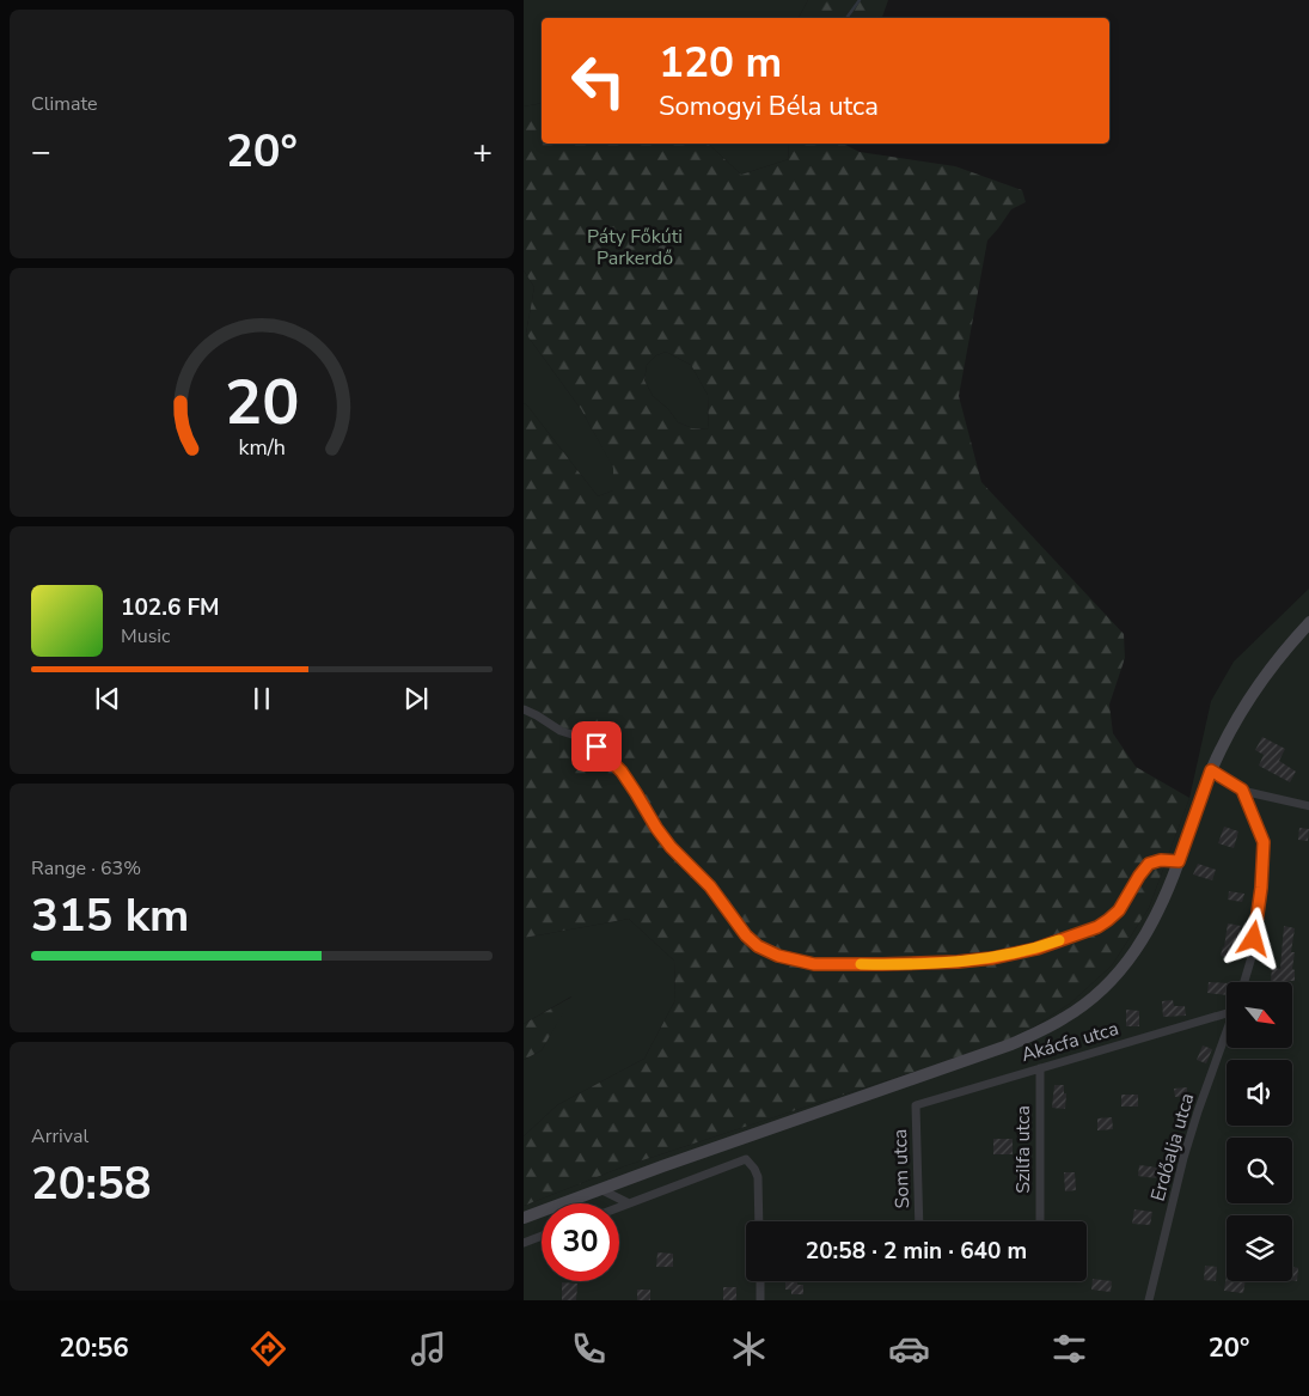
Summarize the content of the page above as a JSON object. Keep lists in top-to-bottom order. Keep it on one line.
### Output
{"streets":{"street":["Akácfa utca","Erdőalja utca","Szilfa utca","Som utca"]},"crossings":[["Akácfa utca","Szilfa utca"],["Akácfa utca","Som utca"]],"parks":["Páty Főkúti Parkerdő"],"north":"bottom right","page":{"tile":["Climate",["Range · 63%","315 km"],["Arrival","20:58"]],"turn":["120 m","Somogyi Béla utca"],"heat":["−","20°","+"],"song":["102.6 FM","Music"],"limit":"30","trip":"20:58 · 2 min · 640 m","tabs":["20:56","20°"],"gauge":["20","km/h"]}}
